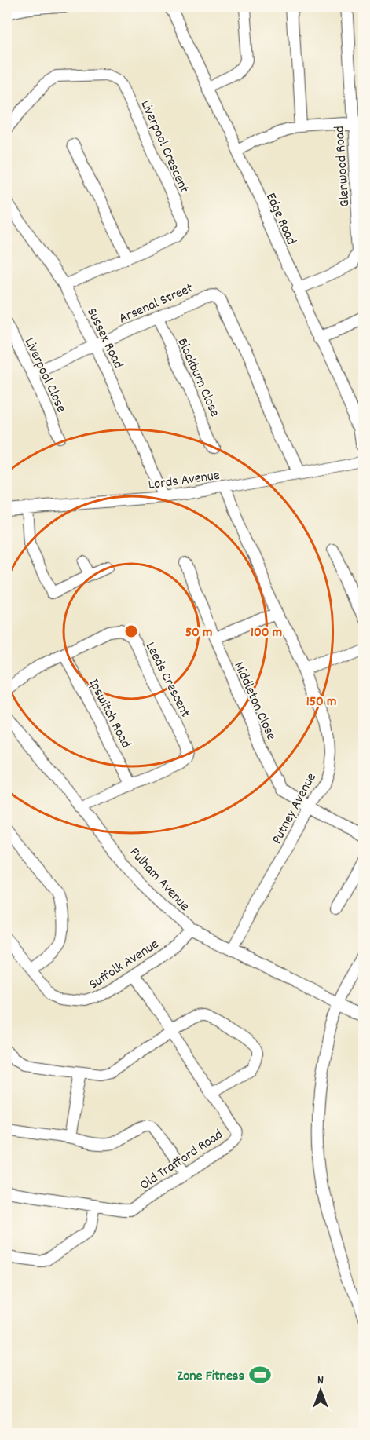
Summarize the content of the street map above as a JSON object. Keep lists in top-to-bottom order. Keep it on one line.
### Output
{"streets":{"street":["Liverpool Crescent","Glenwood Road","Edge Road","Arsenal Street","Sussex Road","Liverpool Close","Blackburn Close","Lords Avenue","Leeds Crescent","Middleton Close","Ipswitch Road","Putney Avenue","Fulham Avenue","Suffolk Avenue","Old Trafford Road"]},"crossings":[["Liverpool Crescent","Sussex Road"],["Glenwood Road","Edge Road"],["Arsenal Street","Sussex Road"],["Arsenal Street","Liverpool Close"],["Arsenal Street","Blackburn Close"],["Arsenal Street","Lords Avenue"],["Sussex Road","Lords Avenue"],["Lords Avenue","Putney Avenue"],["Leeds Crescent","Ipswitch Road"],["Leeds Crescent","Fulham Avenue"],["Middleton Close","Putney Avenue"],["Putney Avenue","Fulham Avenue"],["Fulham Avenue","Suffolk Avenue"],["Suffolk Avenue","Old Trafford Road"]],"places":{"sports":["Zone Fitness"]},"north":"top","rings":["50 m","100 m","150 m"]}
